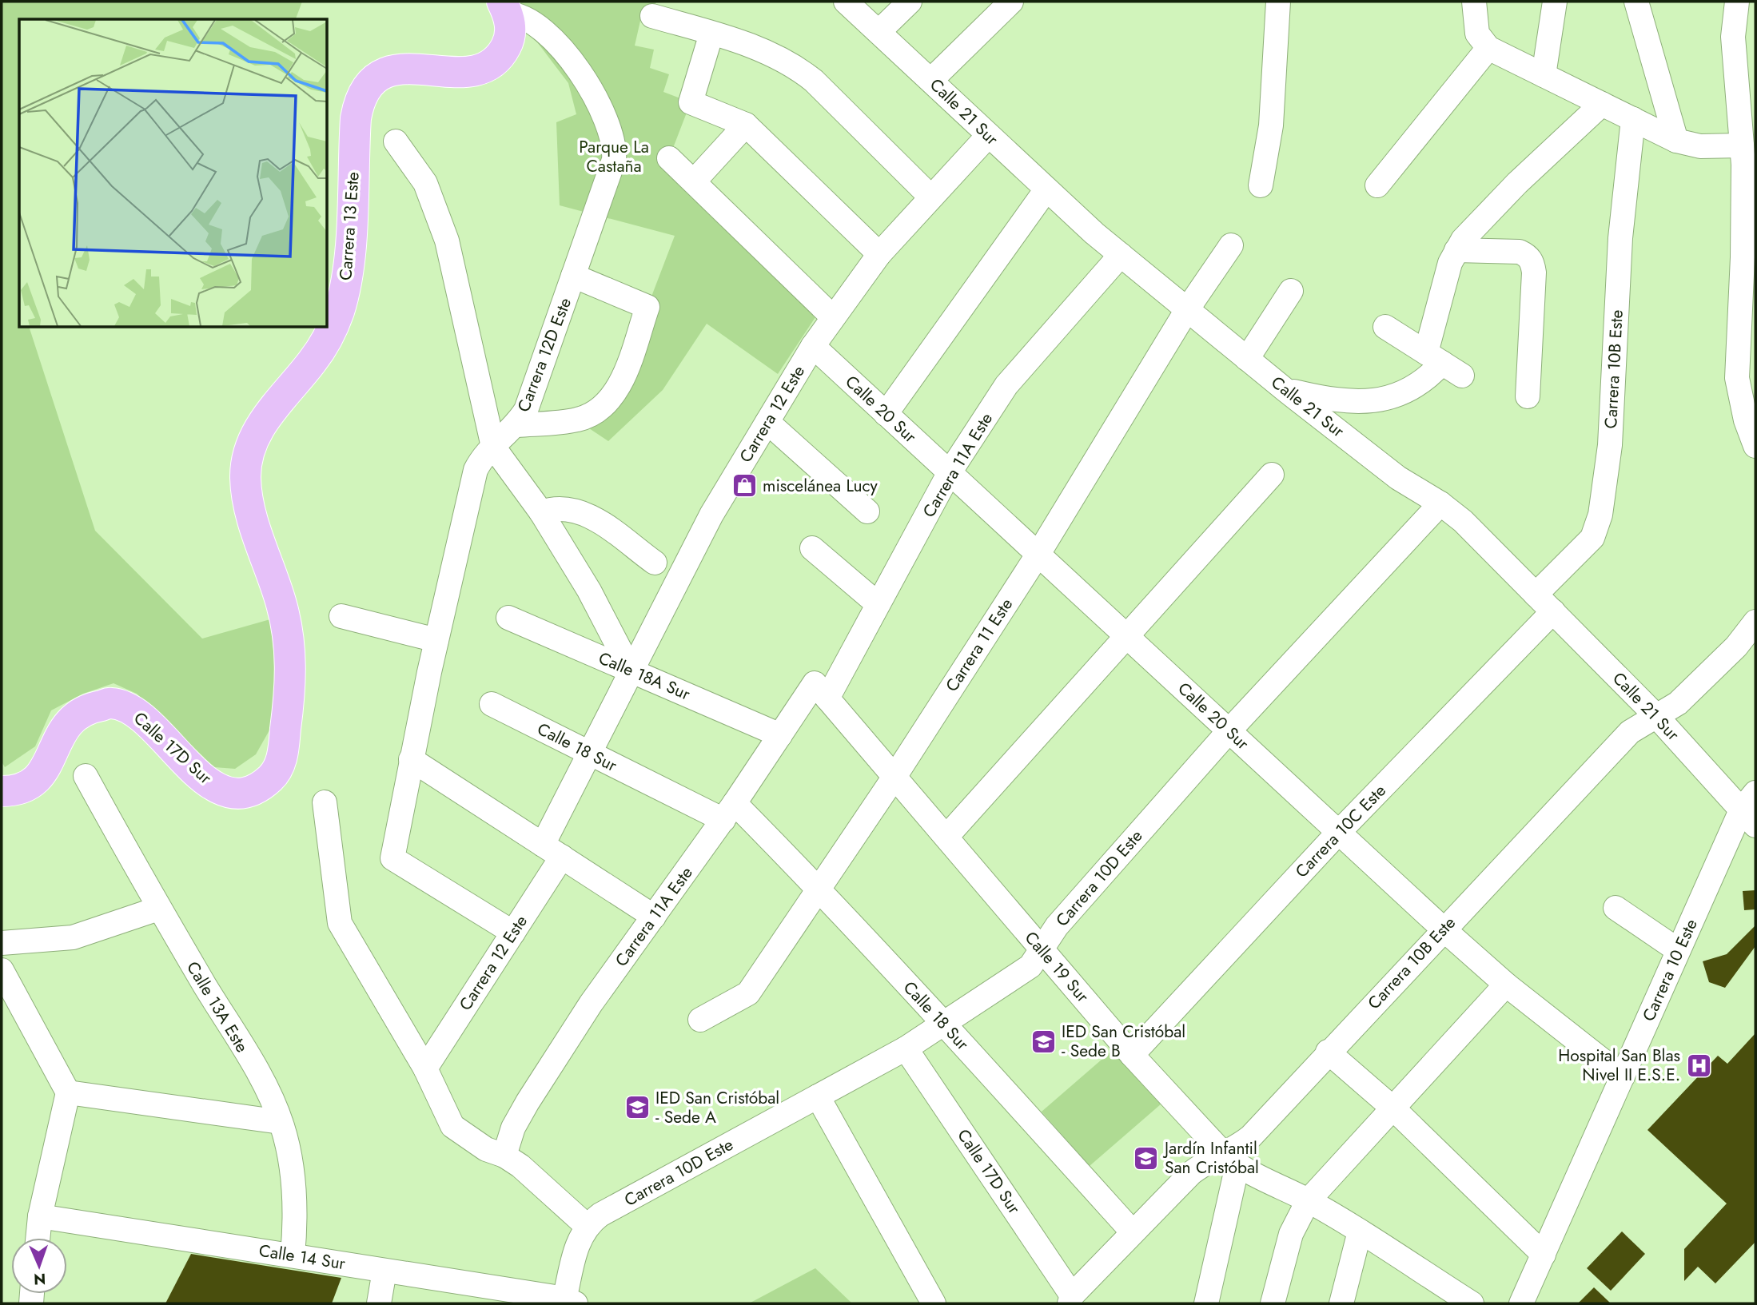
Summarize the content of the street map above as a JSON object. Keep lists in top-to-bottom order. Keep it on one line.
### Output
{"streets":{"main road":["Carrera 13 Este","Calle 17D Sur"],"street":["Calle 21 Sur","Carrera 12D Este","Carrera 10B Este","Calle 20 Sur","Carrera 12 Este","Carrera 11A Este","Carrera 11 Este","Calle 18A Sur","Calle 18 Sur","Carrera 10C Este","Carrera 10D Este","Calle 19 Sur","Carrera 10 Este","Calle 13A Este","Calle 14 Sur"]},"crossings":[["Calle 21 Sur","Carrera 10B Este"],["Calle 21 Sur","Carrera 12 Este"],["Calle 21 Sur","Carrera 11A Este"],["Calle 21 Sur","Carrera 11 Este"],["Calle 21 Sur","Carrera 10C Este"],["Calle 21 Sur","Carrera 10D Este"],["Calle 21 Sur","Carrera 10 Este"],["Carrera 13 Este","Carrera 12D Este"],["Carrera 13 Este","Calle 17D Sur"],["Carrera 12D Este","Carrera 12 Este"],["Carrera 10B Este","Calle 20 Sur"],["Carrera 10B Este","Calle 18 Sur"],["Carrera 10B Este","Calle 17D Sur"],["Carrera 10B Este","Calle 19 Sur"],["Calle 20 Sur","Carrera 12 Este"],["Calle 20 Sur","Carrera 11A Este"],["Calle 20 Sur","Carrera 11 Este"],["Calle 20 Sur","Carrera 10C Este"],["Calle 20 Sur","Carrera 10D Este"],["Calle 20 Sur","Carrera 10 Este"],["Carrera 12 Este","Calle 18A Sur"],["Carrera 12 Este","Calle 18 Sur"],["Carrera 11A Este","Calle 18A Sur"],["Carrera 11A Este","Calle 18 Sur"],["Carrera 11A Este","Calle 19 Sur"],["Carrera 11 Este","Calle 18 Sur"],["Carrera 11 Este","Calle 19 Sur"],["Calle 18 Sur","Carrera 10D Este"],["Calle 17D Sur","Carrera 10D Este"],["Carrera 10C Este","Calle 19 Sur"],["Carrera 10D Este","Calle 19 Sur"],["Calle 13A Este","Calle 14 Sur"]],"parks":["Parque La Castaña"],"places":{"shop":["miscelánea Lucy"],"school or university":["IED San Cristóbal - Sede B","IED San Cristóbal - Sede A","Jardín Infantil San Cristóbal"],"hospital":["Hospital San Blas Nivel II E.S.E."]},"north":"bottom"}
